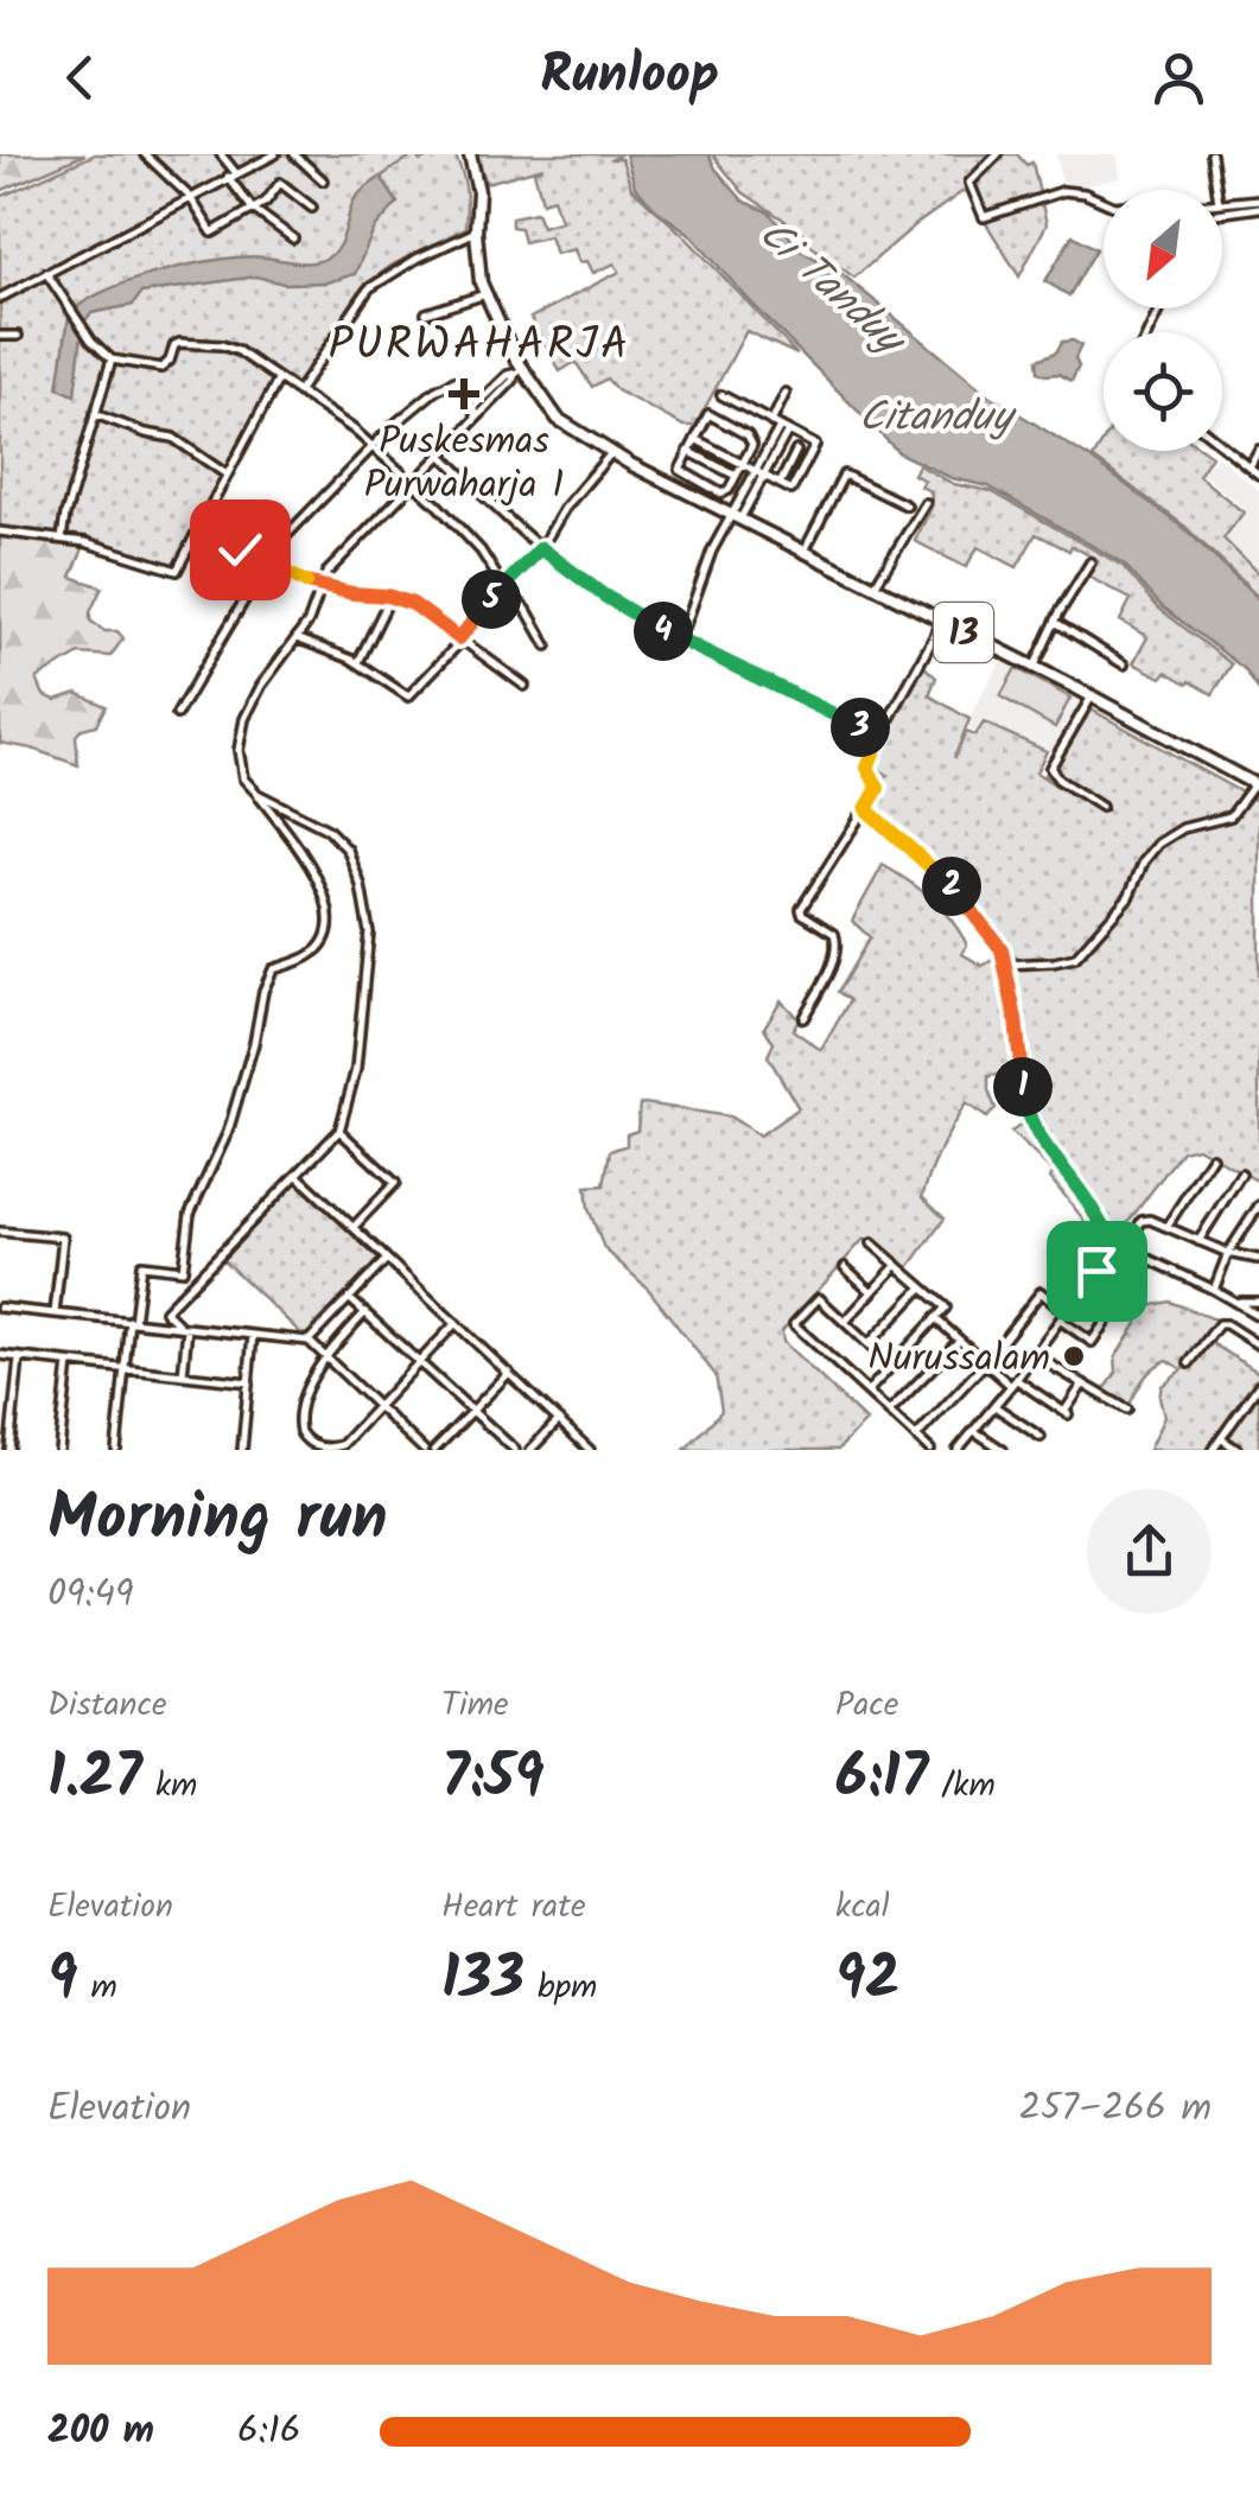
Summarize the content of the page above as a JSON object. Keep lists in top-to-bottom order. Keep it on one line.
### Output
{"streets":{"highway":["13"]},"districts":["PURWAHARJA"],"water":["Ci Tanduy","Citanduy"],"places":{"health":["Puskesmas Purwaharja 1"],"other":["Nurussalam"]},"north":"bottom left","page":{"header":"Runloop","pins":["5","4","3","2","1"],"heading":["Morning run","09:49"],"stats":[["Distance","1.27 km"],["Time","7:59"],["Pace","6:17 /km"],["Elevation","9 m"],["Heart rate","133 bpm"],["kcal","92"]],"chart":["Elevation","257–266 m"],"list":[{"name":"200 m","note":"6:16"}]}}
